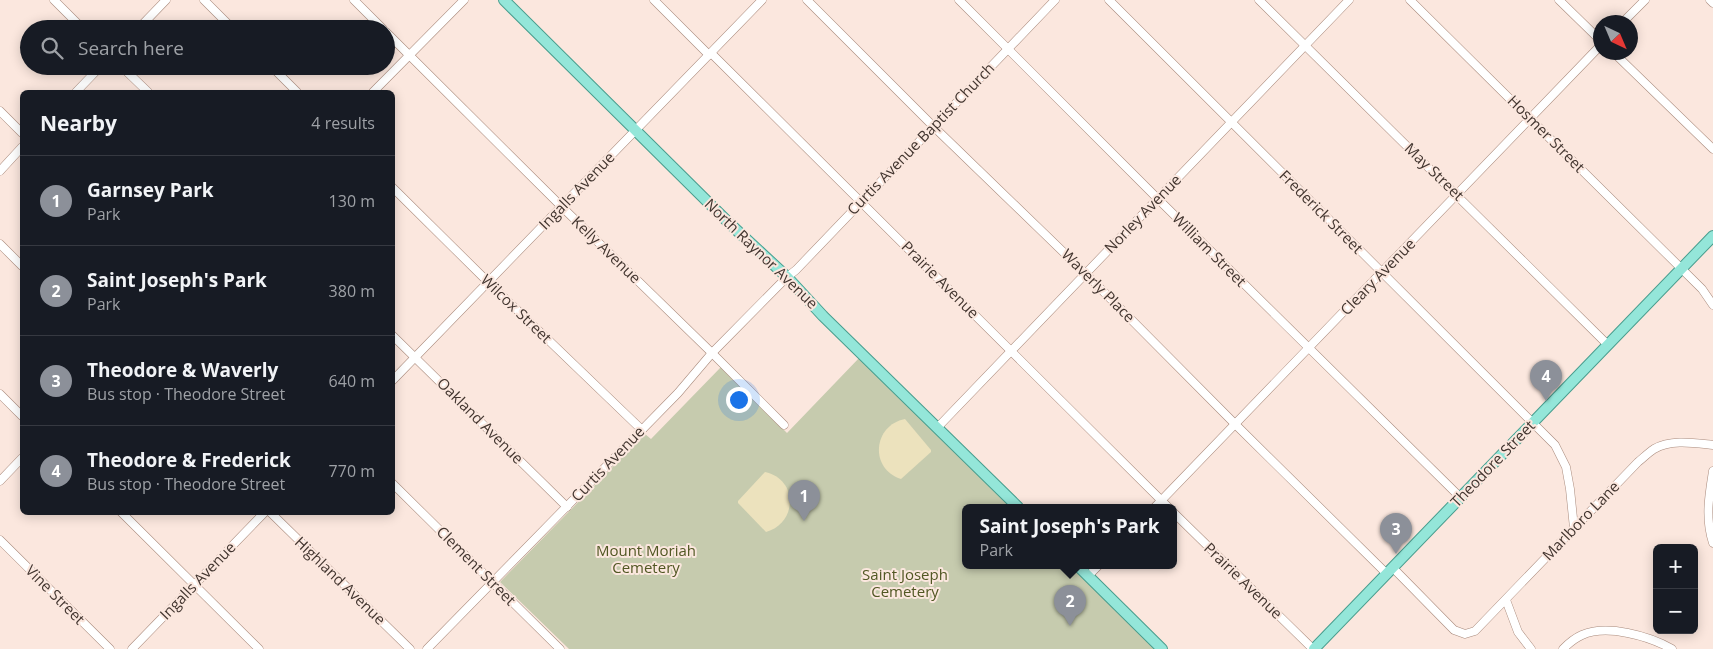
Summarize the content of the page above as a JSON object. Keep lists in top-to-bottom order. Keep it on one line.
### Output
{"streets":{"main road":["North Raynor Avenue","Theodore Street"],"street":["Hosmer Street","Curtis Avenue Baptist Church","May Street","Ingalls Avenue","Frederick Street","Norley Avenue","Kelly Avenue","William Street","Cleary Avenue","Prairie Avenue","Waverly Place","Wilcox Street","Oakland Avenue","Curtis Avenue","Marlboro Lane","Clement Street","Highland Avenue","Vine Street"]},"crossings":[["Hosmer Street","Cleary Avenue"],["Hosmer Street","Theodore Street"],["Curtis Avenue Baptist Church","William Street"],["Curtis Avenue Baptist Church","North Raynor Avenue"],["Curtis Avenue Baptist Church","Prairie Avenue"],["Curtis Avenue Baptist Church","Waverly Place"],["Curtis Avenue Baptist Church","Curtis Avenue"],["May Street","Norley Avenue"],["May Street","Cleary Avenue"],["May Street","Theodore Street"],["Ingalls Avenue","Kelly Avenue"],["Ingalls Avenue","North Raynor Avenue"],["Ingalls Avenue","Prairie Avenue"],["Ingalls Avenue","Wilcox Street"],["Ingalls Avenue","Oakland Avenue"],["Frederick Street","Norley Avenue"],["Frederick Street","Cleary Avenue"],["Frederick Street","Theodore Street"],["Frederick Street","Marlboro Lane"],["Norley Avenue","William Street"],["Norley Avenue","North Raynor Avenue"],["Norley Avenue","Prairie Avenue"],["Norley Avenue","Waverly Place"],["Kelly Avenue","Curtis Avenue"],["William Street","Cleary Avenue"],["William Street","Theodore Street"],["North Raynor Avenue","Curtis Avenue"],["Cleary Avenue","Prairie Avenue"],["Cleary Avenue","Waverly Place"],["Prairie Avenue","Theodore Street"],["Waverly Place","Theodore Street"],["Waverly Place","Marlboro Lane"],["Wilcox Street","Curtis Avenue"],["Oakland Avenue","Curtis Avenue"],["Curtis Avenue","Clement Street"]],"parks":["Mount Moriah Cemetery","Saint Joseph Cemetery"],"north":"bottom right","page":{"search":"Search here","heading":["Nearby","4 results"],"list":[{"mark":"1","name":"Garnsey Park","note":"Park","value":"130 m"},{"mark":"2","name":"Saint Joseph's Park","note":"Park","value":"380 m"},{"mark":"3","name":"Theodore & Waverly","note":"Bus stop · Theodore Street","value":"640 m"},{"mark":"4","name":"Theodore & Frederick","note":"Bus stop · Theodore Street","value":"770 m"}],"pins":["4","1","3","2"],"popup":["Saint Joseph's Park","Park"],"map_buttons":["+","−"]}}
